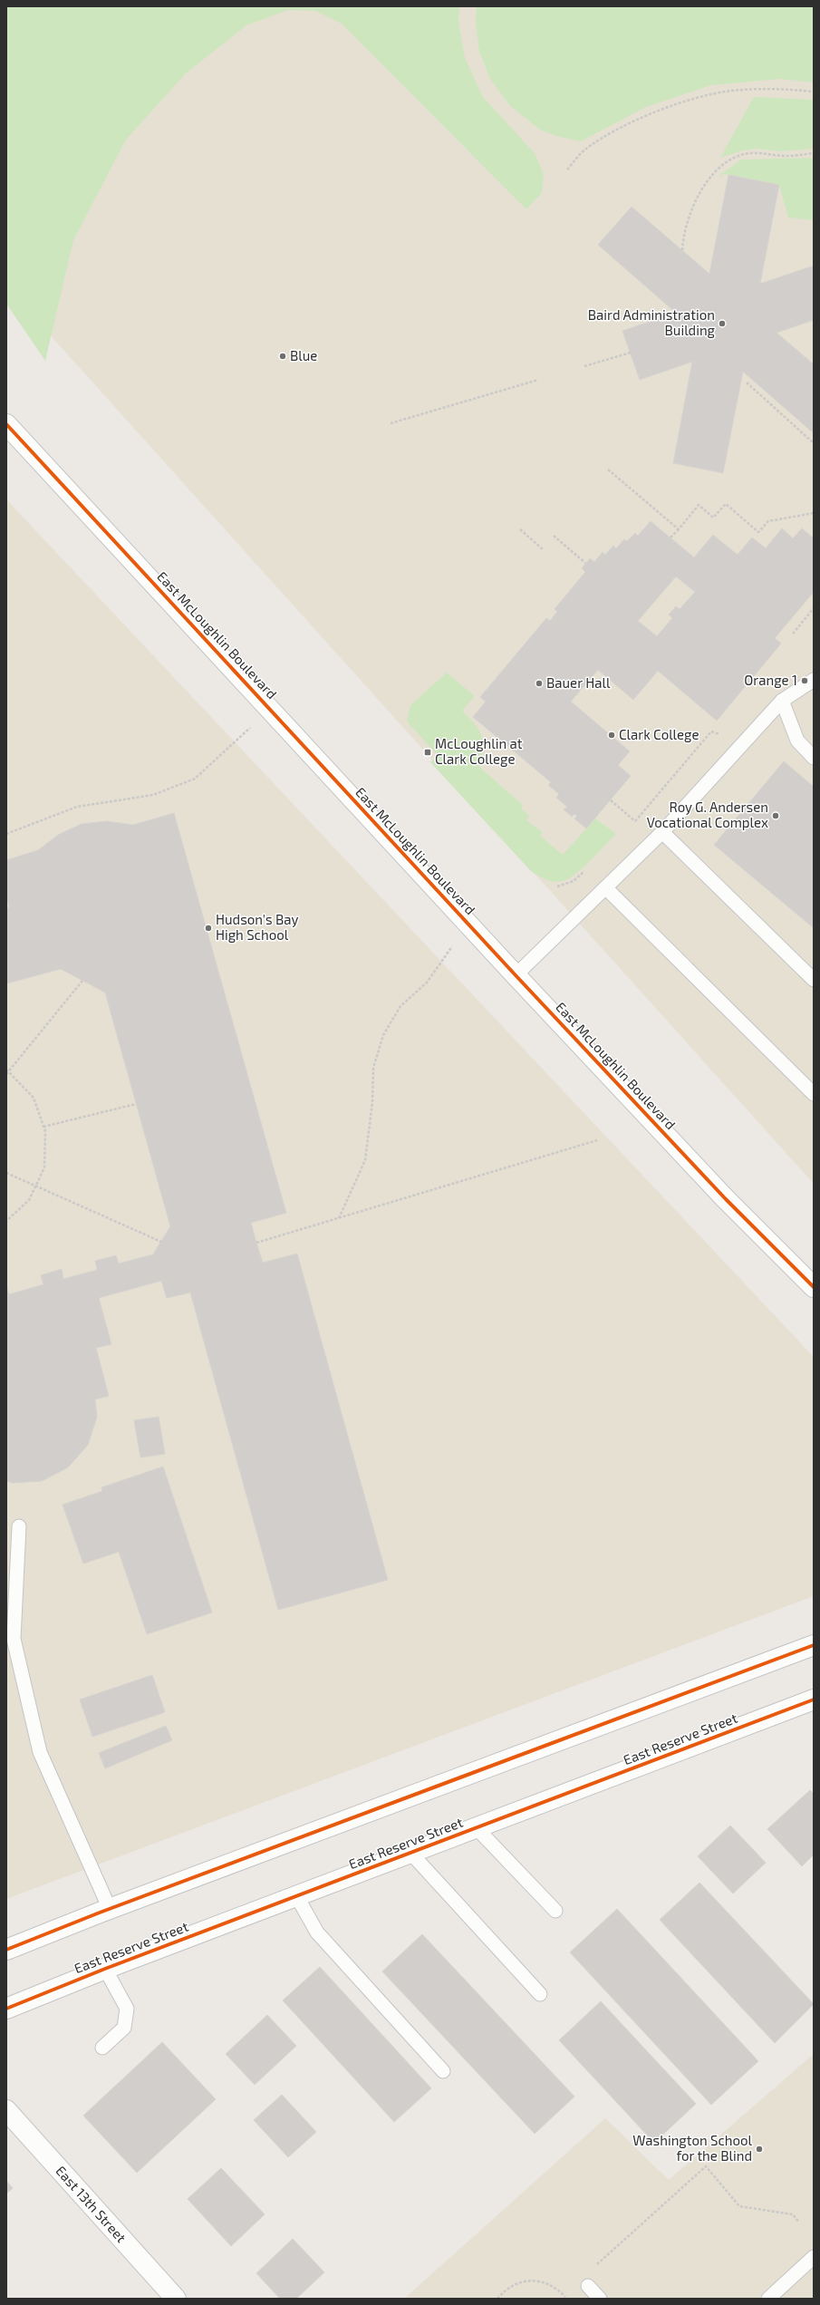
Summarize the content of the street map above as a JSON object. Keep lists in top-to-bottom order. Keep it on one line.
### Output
{"streets":{"street":["East McLoughlin Boulevard","East Reserve Street","East 13th Street"]},"places":{"other":["Baird Administration Building","Blue","Orange 1","Bauer Hall","Clark College","Roy G. Andersen Vocational Complex","Hudson's Bay High School","Washington School for the Blind"],"transit":["McLoughlin at Clark College"]}}
